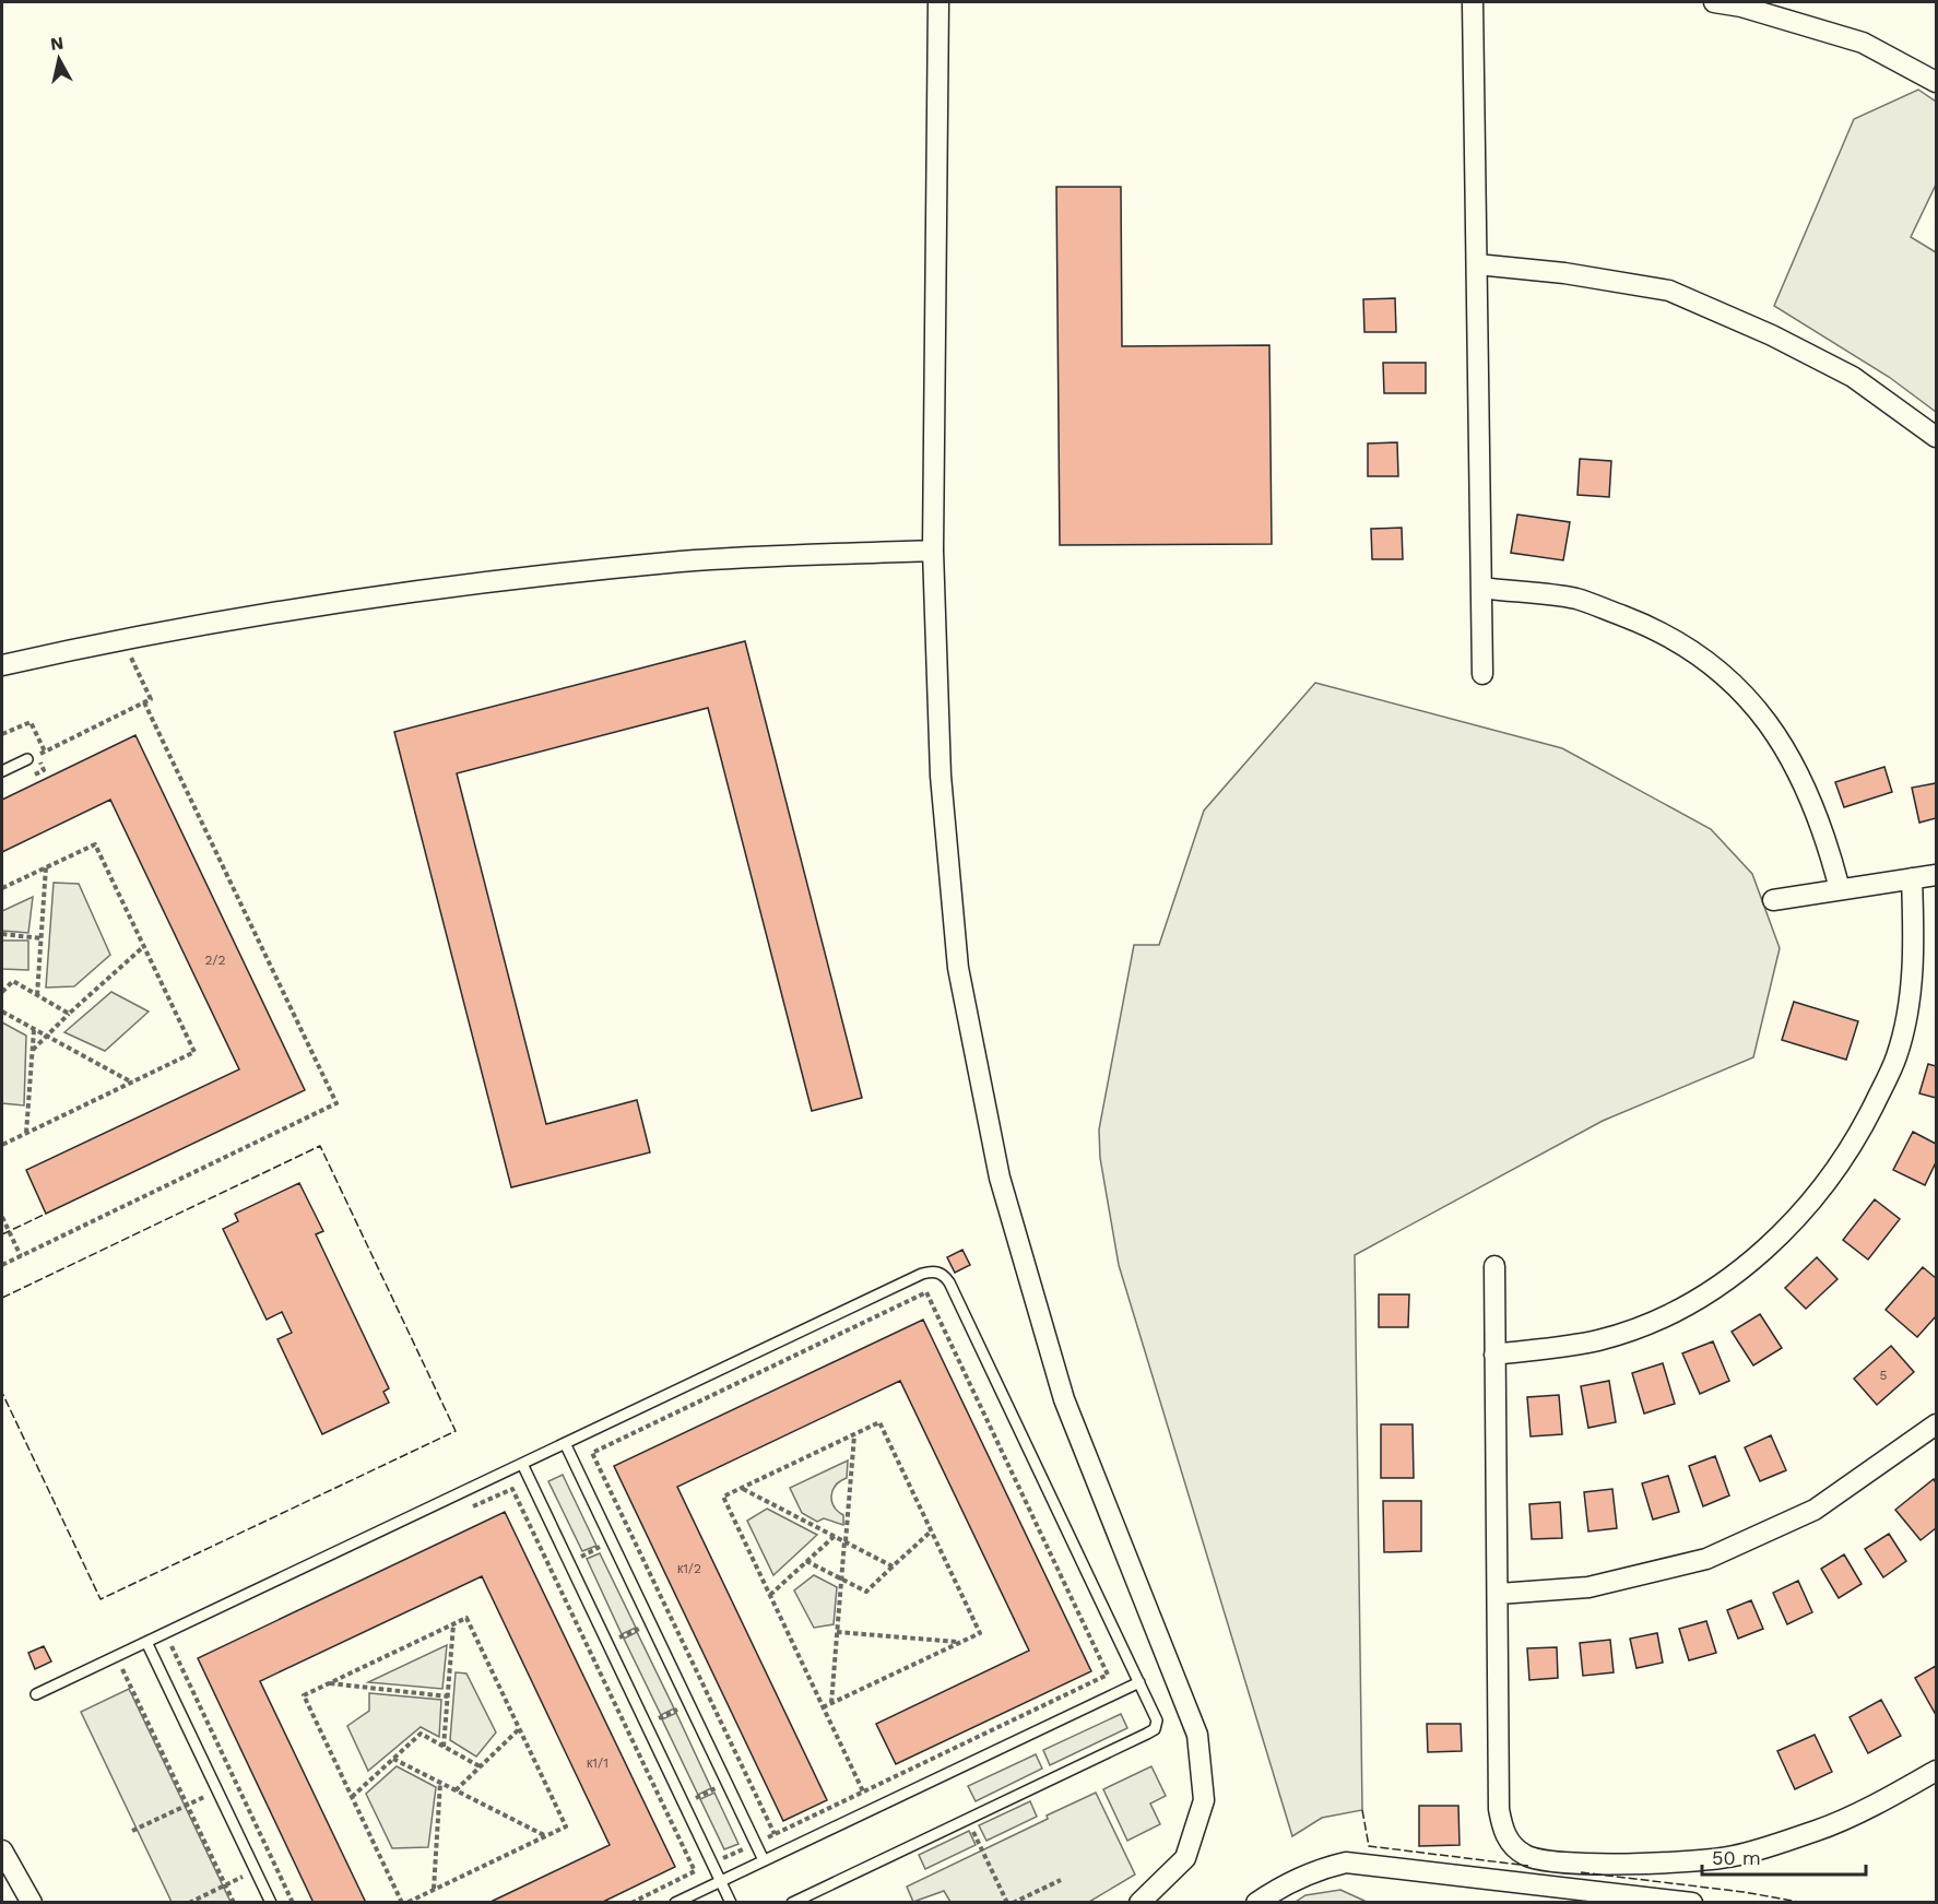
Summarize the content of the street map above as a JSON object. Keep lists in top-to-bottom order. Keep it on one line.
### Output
{"house_numbers":["2/2","5","к1/2","к1/1"],"scale_bar":"50 m","north":"top"}
